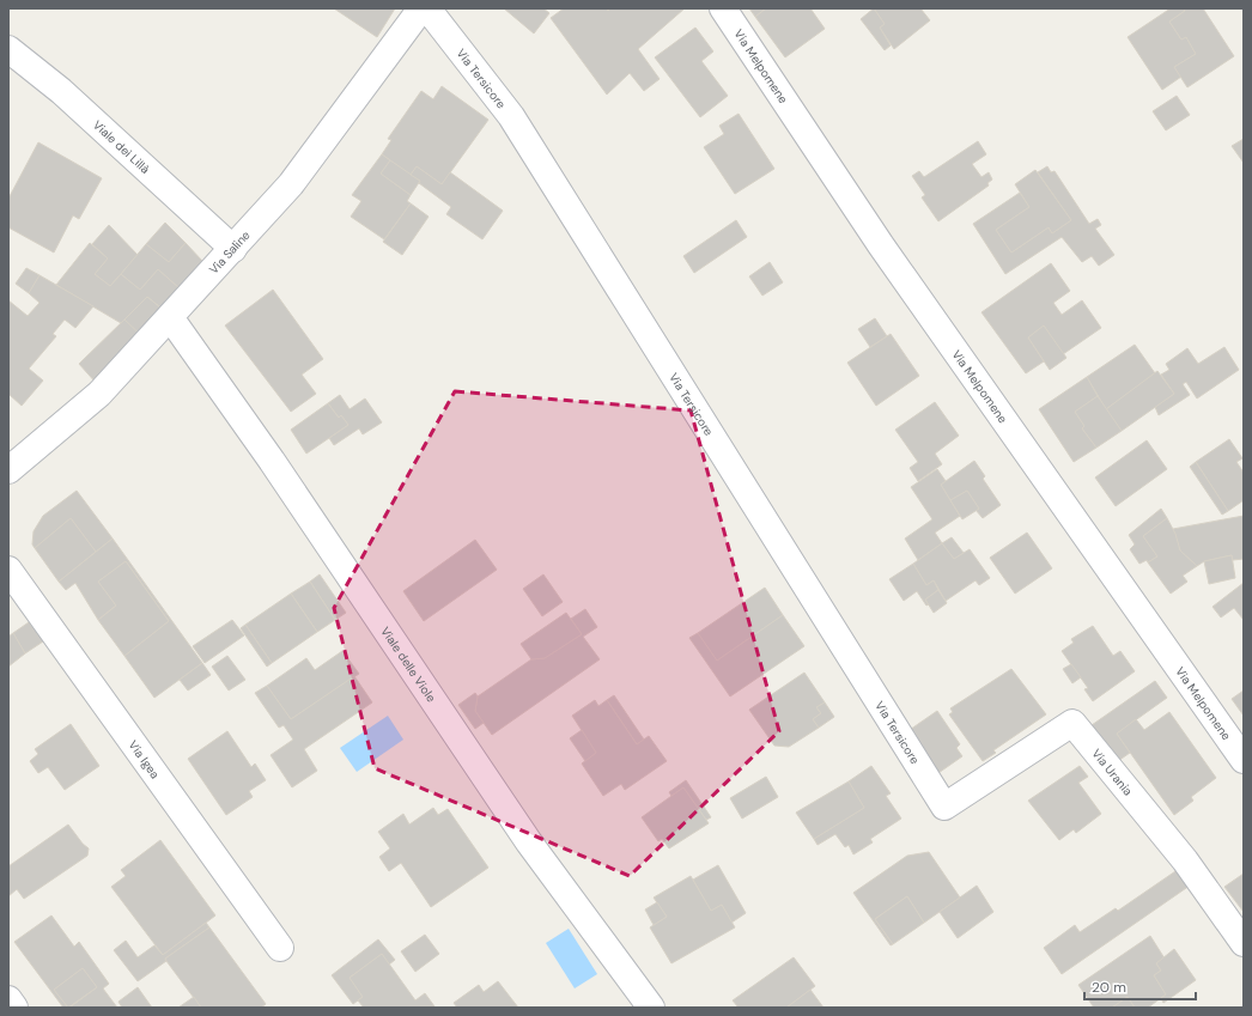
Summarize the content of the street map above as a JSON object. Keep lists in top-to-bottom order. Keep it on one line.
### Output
{"streets":{"street":["Via Melpomene","Via Tersicore","Viale dei Lillà","Via Saline","Viale delle Viole","Via Igea","Via Urania"]},"crossings":[["Via Tersicore","Via Urania"],["Viale dei Lillà","Via Saline"],["Via Saline","Viale delle Viole"]],"scale_bar":"20 m"}
